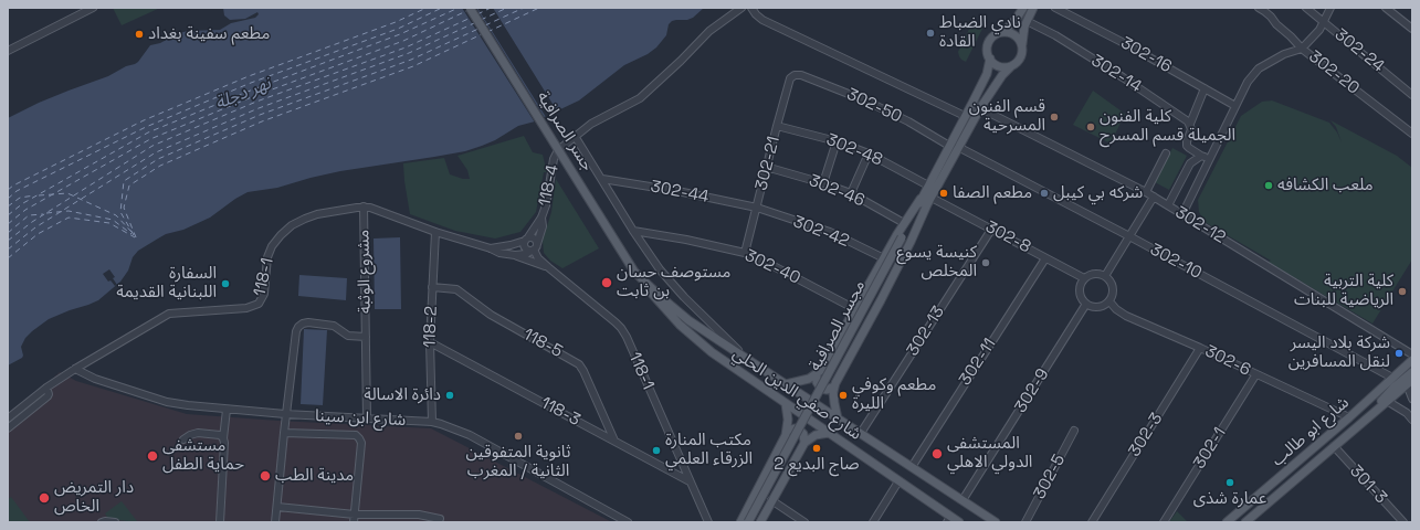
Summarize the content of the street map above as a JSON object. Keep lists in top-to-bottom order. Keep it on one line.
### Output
{"streets":{"main road":["جسر الصرافية","مجسر الصرافية","شارع صفي الدين الحلي","شارع ابو طالب"],"street":["302-24","302-16","302-20","302-14","302-50","302-48","302-21","118-4","302-46","302-44","302-12","302-42","302-8","302-10","302-40","مشروع الوثبة","118-1","118-2","302-13","118-5","302-6","302-11","302-9","118-3","شارع ابن سينا","302-3","302-1","302-5","301-3"]},"crossings":[["302-50","302-21"],["جسر الصرافية","شارع صفي الدين الحلي"],["302-48","302-21"],["302-21","302-46"],["302-21","302-44"],["302-21","302-42"],["302-21","302-40"],["118-4","118-1"],["302-44","302-42"],["302-8","302-13"],["302-8","302-6"],["302-8","302-11"],["302-8","302-9"],["302-10","شارع ابو طالب"],["مشروع الوثبة","118-1"],["مشروع الوثبة","شارع ابن سينا"],["118-1","118-2"],["118-1","118-3"],["118-1","شارع ابن سينا"],["118-2","118-5"],["118-2","118-3"],["118-2","شارع ابن سينا"],["302-13","شارع صفي الدين الحلي"],["118-5","118-3"],["302-6","302-9"],["302-6","شارع ابو طالب"],["302-6","302-3"],["302-6","302-1"],["302-11","شارع صفي الدين الحلي"],["302-9","شارع صفي الدين الحلي"],["شارع ابو طالب","301-3"]],"water":["نهر دجلة"],"places":["نادي الضباط القادة","مطعم سفينة بغداد","قسم الفنون المسرحية","كلية الفنون الجميلة قسم المسرح","ملعب الكشافه","مطعم الصفا","شركه بي كيبل","كنيسة يسوع المخلص","مستوصف حسان بن ثابت","السفارة اللبنانية القديمة","كلية التربية الرياضية للبنات","شركة بلاد اليسر لنقل المسافرين","دائرة الاسالة","مطعم وكوفي الليرة","ثانوية المتفوقين الثانية / المغرب","صاج البديع 2","مكتب المنارة الزرقاء العلمي","المستشفى الدولي الاهلي","مستشفى حماية الطفل","مدينة الطب","عمارة شذى","دار التمريض الخاص"]}
